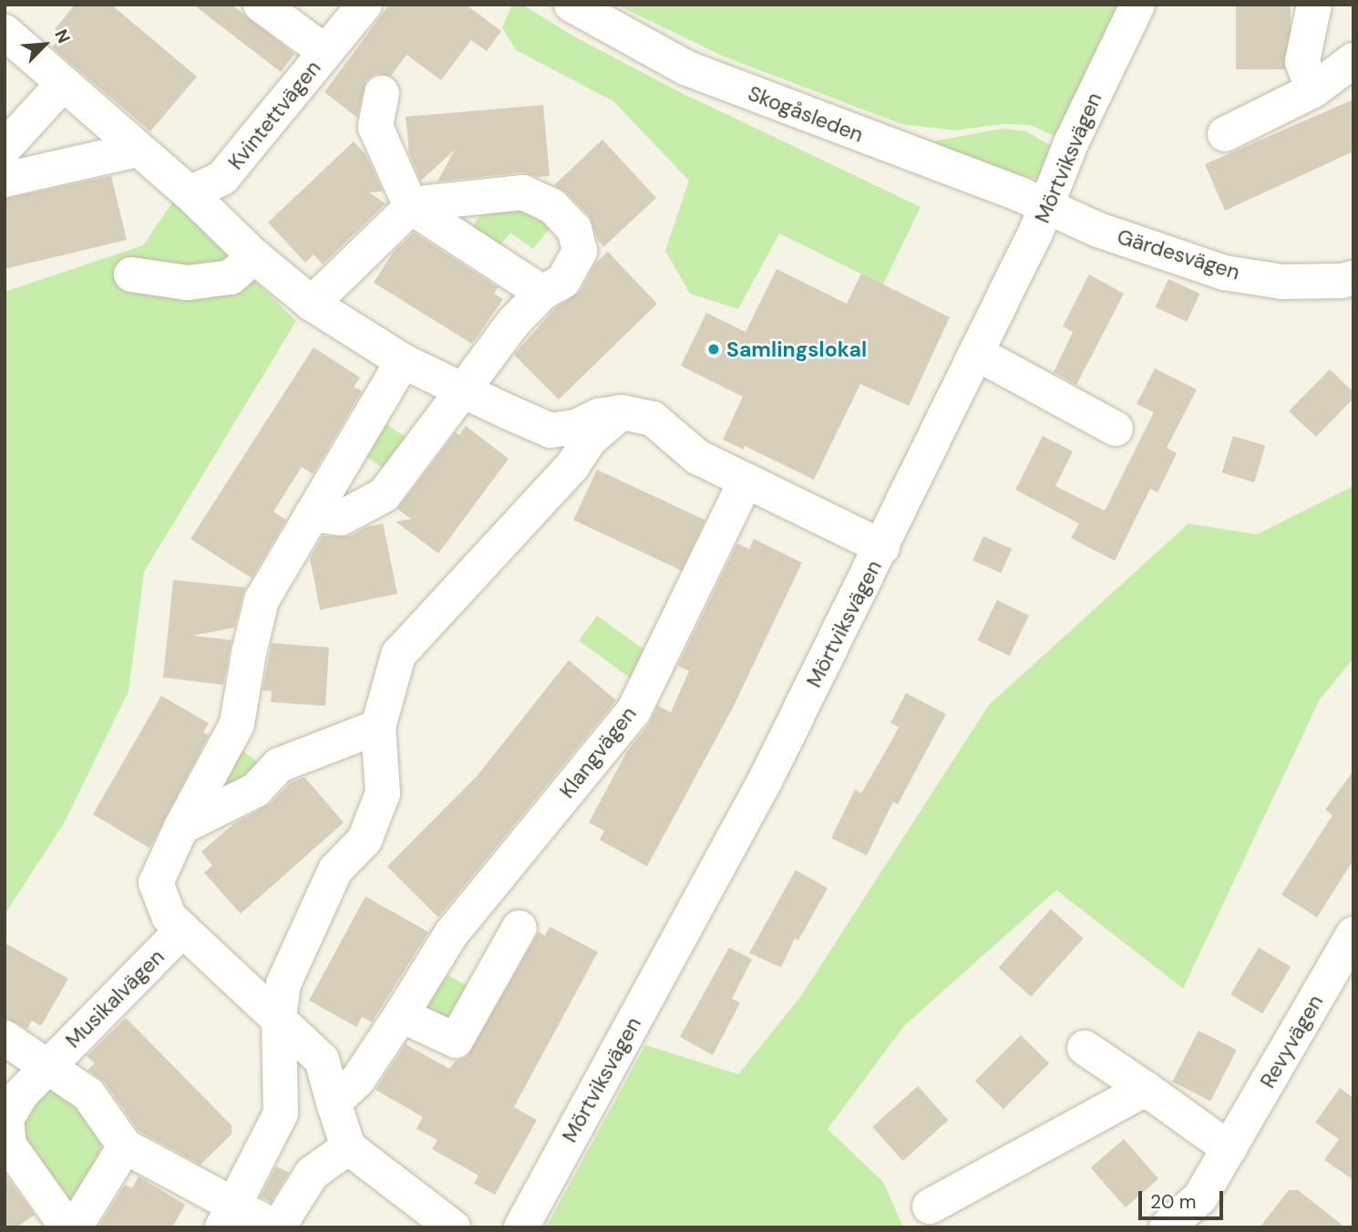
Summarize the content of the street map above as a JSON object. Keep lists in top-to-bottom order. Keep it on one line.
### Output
{"streets":{"street":["Skogåsleden","Kvintettvägen","Mörtviksvägen","Gärdesvägen","Klangvägen","Musikalvägen","Revyvägen"]},"crossings":[["Skogåsleden","Mörtviksvägen"],["Skogåsleden","Gärdesvägen"],["Mörtviksvägen","Gärdesvägen"]],"places":["Samlingslokal"],"scale_bar":"20 m","north":"top right"}
